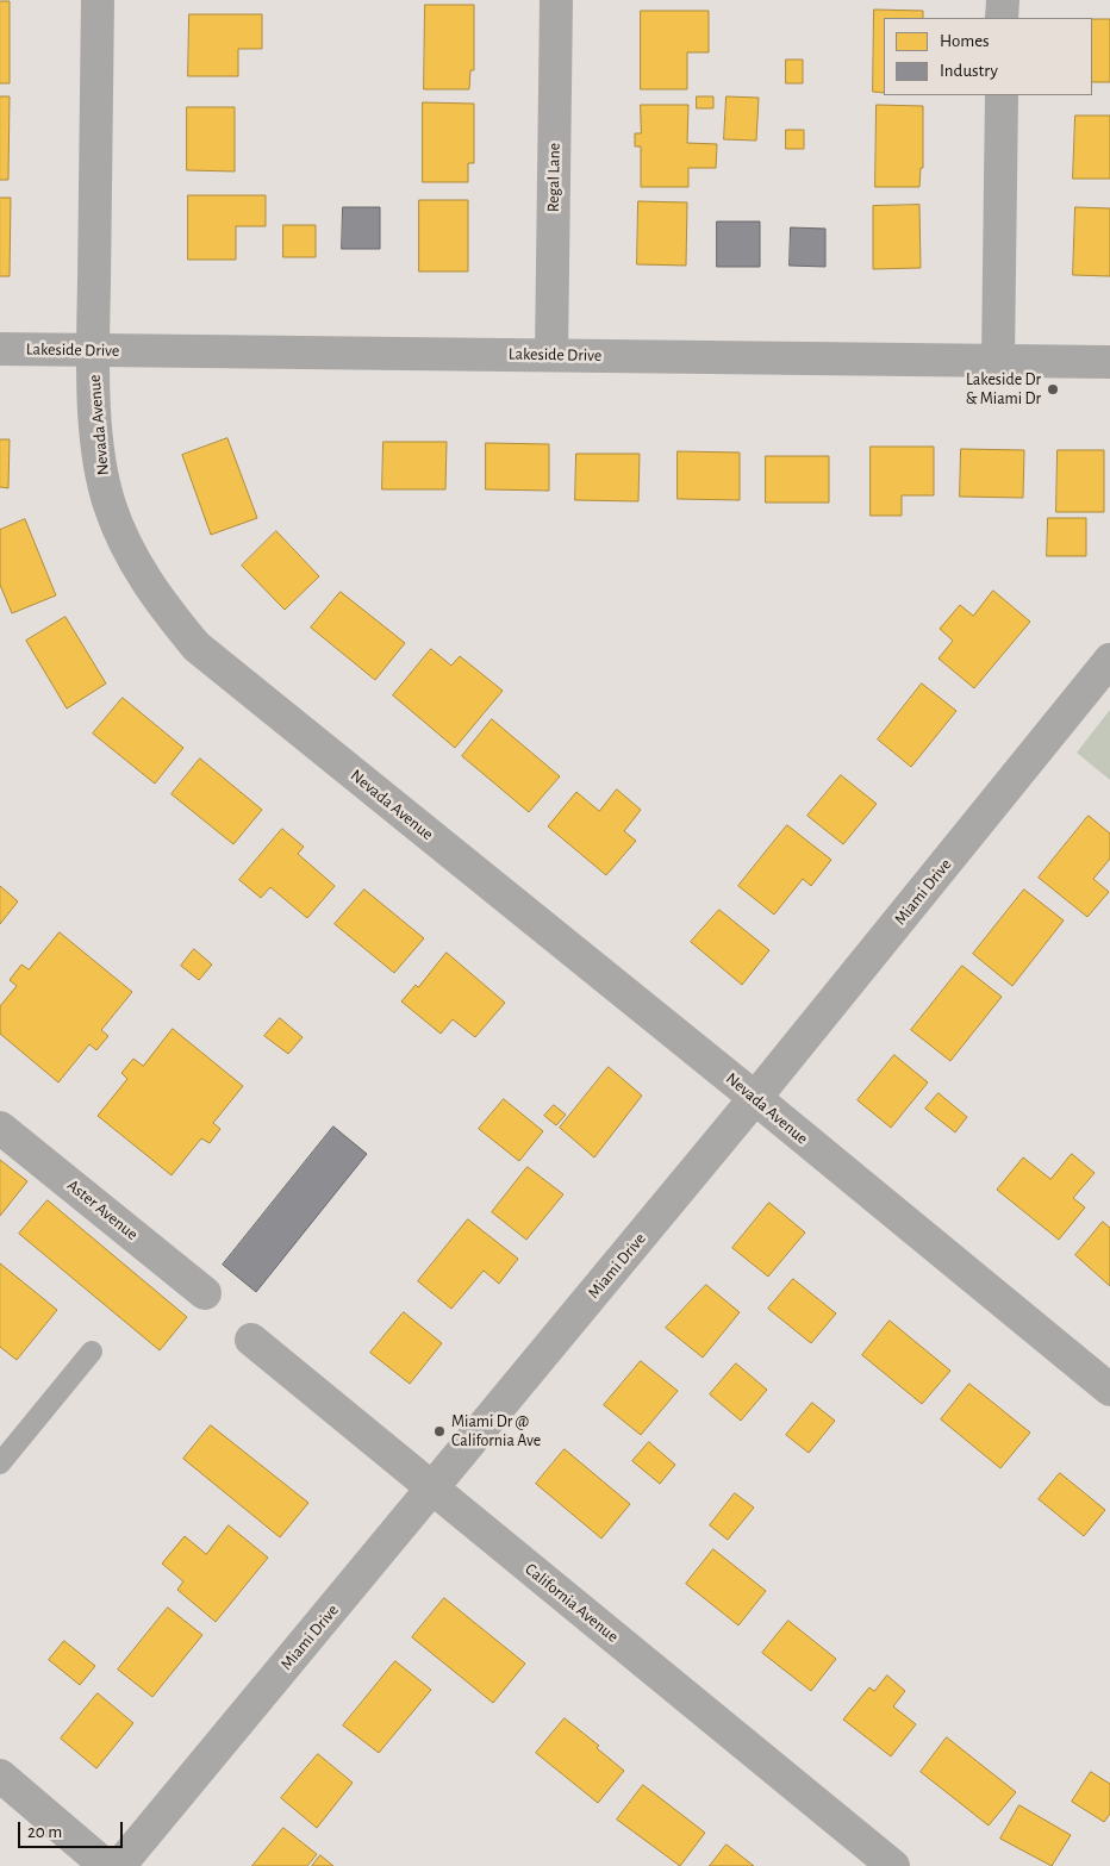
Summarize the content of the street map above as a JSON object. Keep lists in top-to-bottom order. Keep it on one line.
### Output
{"streets":{"street":["Regal Lane","Lakeside Drive","Nevada Avenue","Miami Drive","Aster Avenue","California Avenue"]},"crossings":[["Regal Lane","Lakeside Drive"],["Lakeside Drive","Nevada Avenue"],["Nevada Avenue","Miami Drive"],["Miami Drive","California Avenue"]],"places":["Lakeside Dr & Miami Dr","Miami Dr @ California Ave"],"legend":["Homes","Industry"],"scale_bar":"20 m"}
